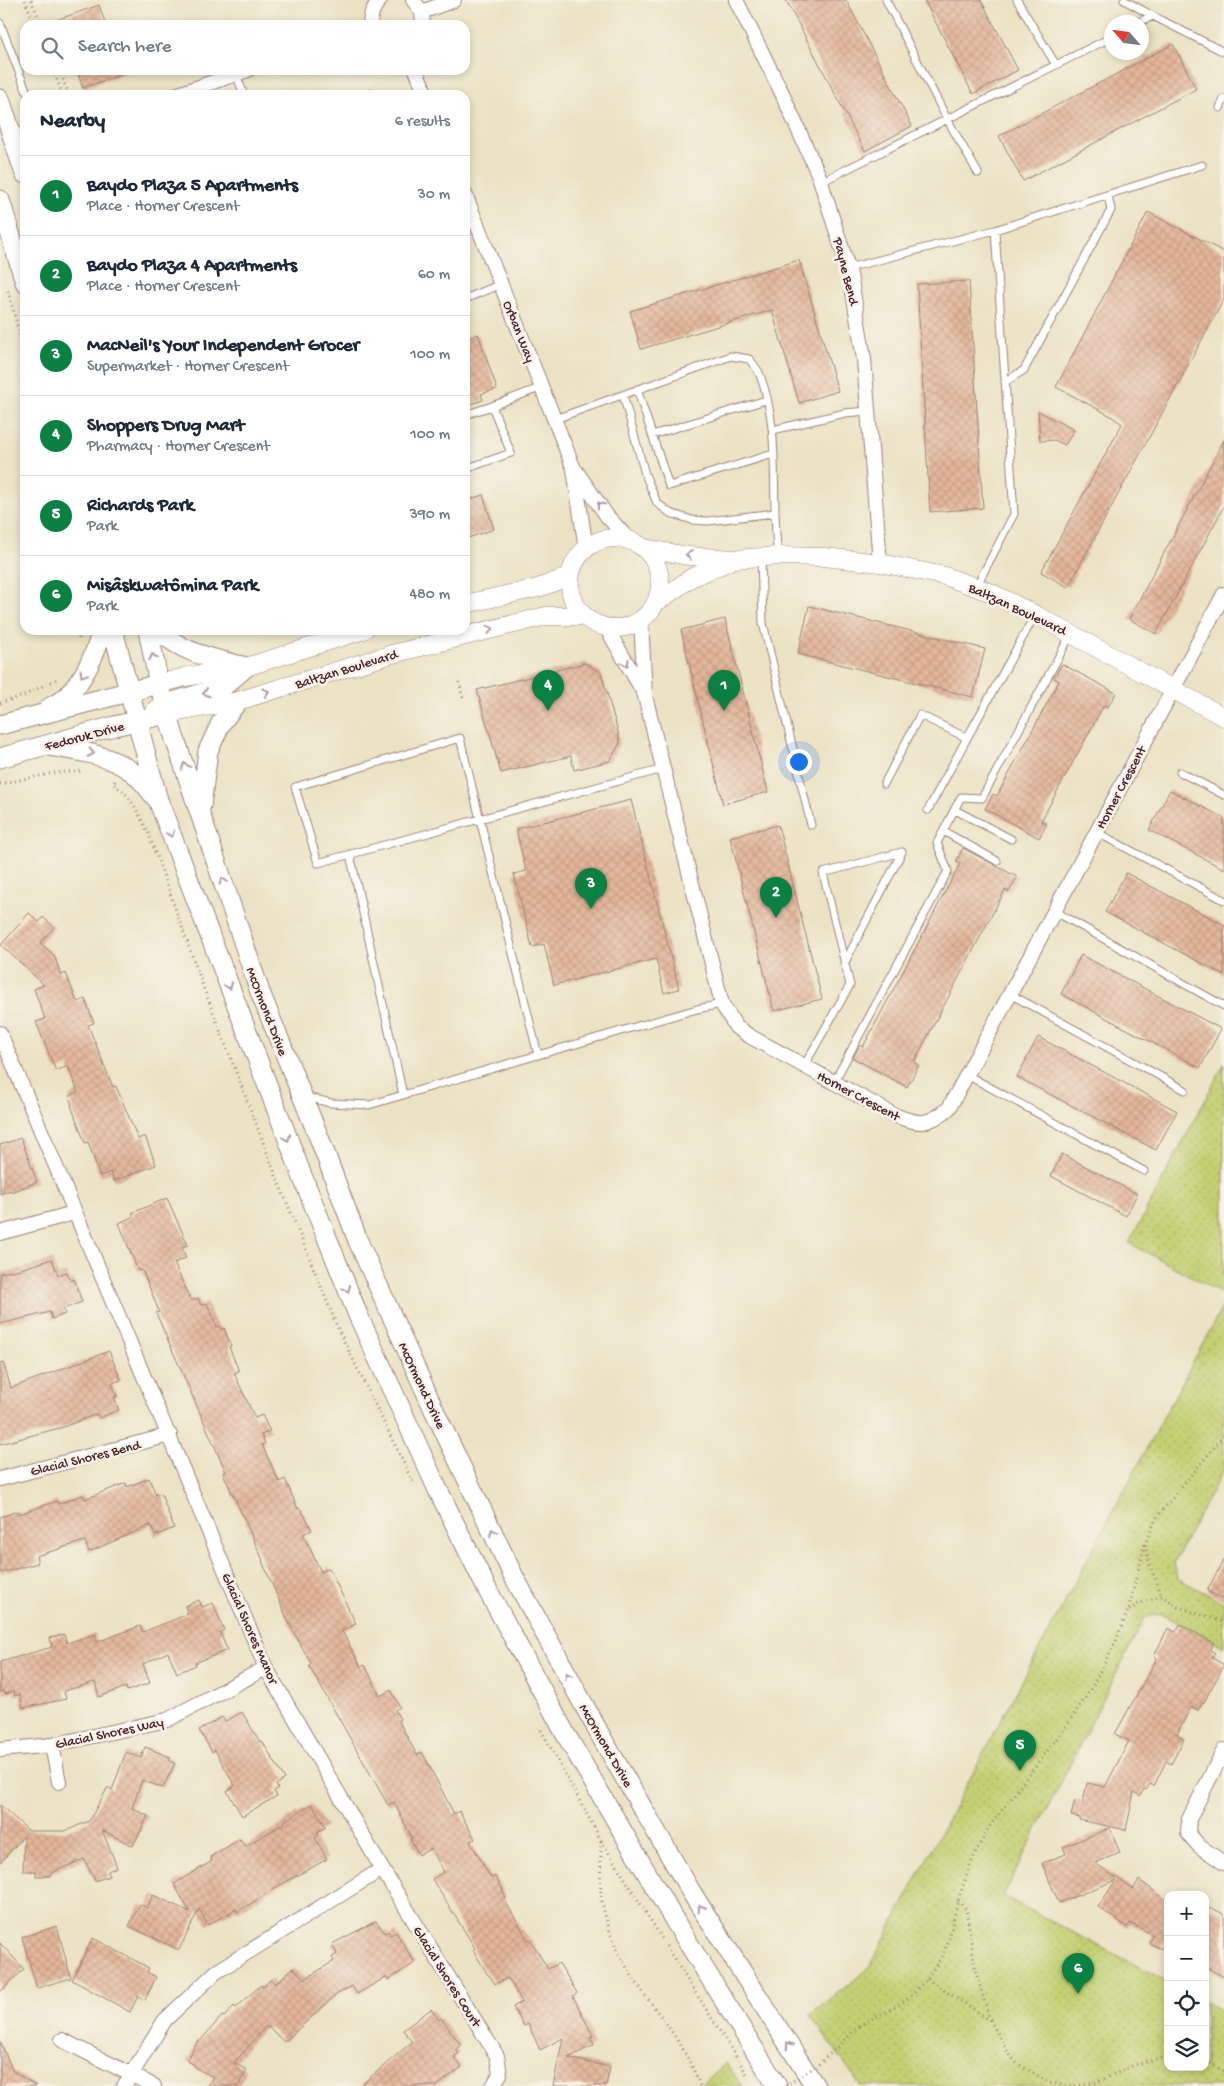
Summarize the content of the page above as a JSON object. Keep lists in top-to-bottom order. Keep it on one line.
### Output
{"streets":{"main road":["Fedoruk Drive","McOrmond Drive"],"street":["Payne Bend","Orban Way","Baltzan Boulevard","Horner Crescent","Glacial Shores Bend","Glacial Shores Manor","Glacial Shores Way","Glacial Shores Court"]},"crossings":[["Payne Bend","Baltzan Boulevard"],["Orban Way","Baltzan Boulevard"],["Orban Way","Horner Crescent"],["Baltzan Boulevard","Fedoruk Drive"],["Baltzan Boulevard","Horner Crescent"],["Baltzan Boulevard","McOrmond Drive"],["Fedoruk Drive","McOrmond Drive"],["Glacial Shores Bend","Glacial Shores Manor"],["Glacial Shores Manor","Glacial Shores Way"],["Glacial Shores Manor","Glacial Shores Court"]],"north":"top left","page":{"search":"Search here","heading":["Nearby","6 results"],"list":[{"mark":"1","name":"Baydo Plaza 5 Apartments","note":"Place · Horner Crescent","value":"30 m"},{"mark":"2","name":"Baydo Plaza 4 Apartments","note":"Place · Horner Crescent","value":"60 m"},{"mark":"3","name":"MacNeil's Your Independent Grocer","note":"Supermarket · Horner Crescent","value":"100 m"},{"mark":"4","name":"Shoppers Drug Mart","note":"Pharmacy · Horner Crescent","value":"100 m"},{"mark":"5","name":"Richards Park","note":"Park","value":"390 m"},{"mark":"6","name":"Misâskwatômina Park","note":"Park","value":"480 m"}],"pins":["1","4","3","2","5","6"],"map_buttons":["+","−"]}}
